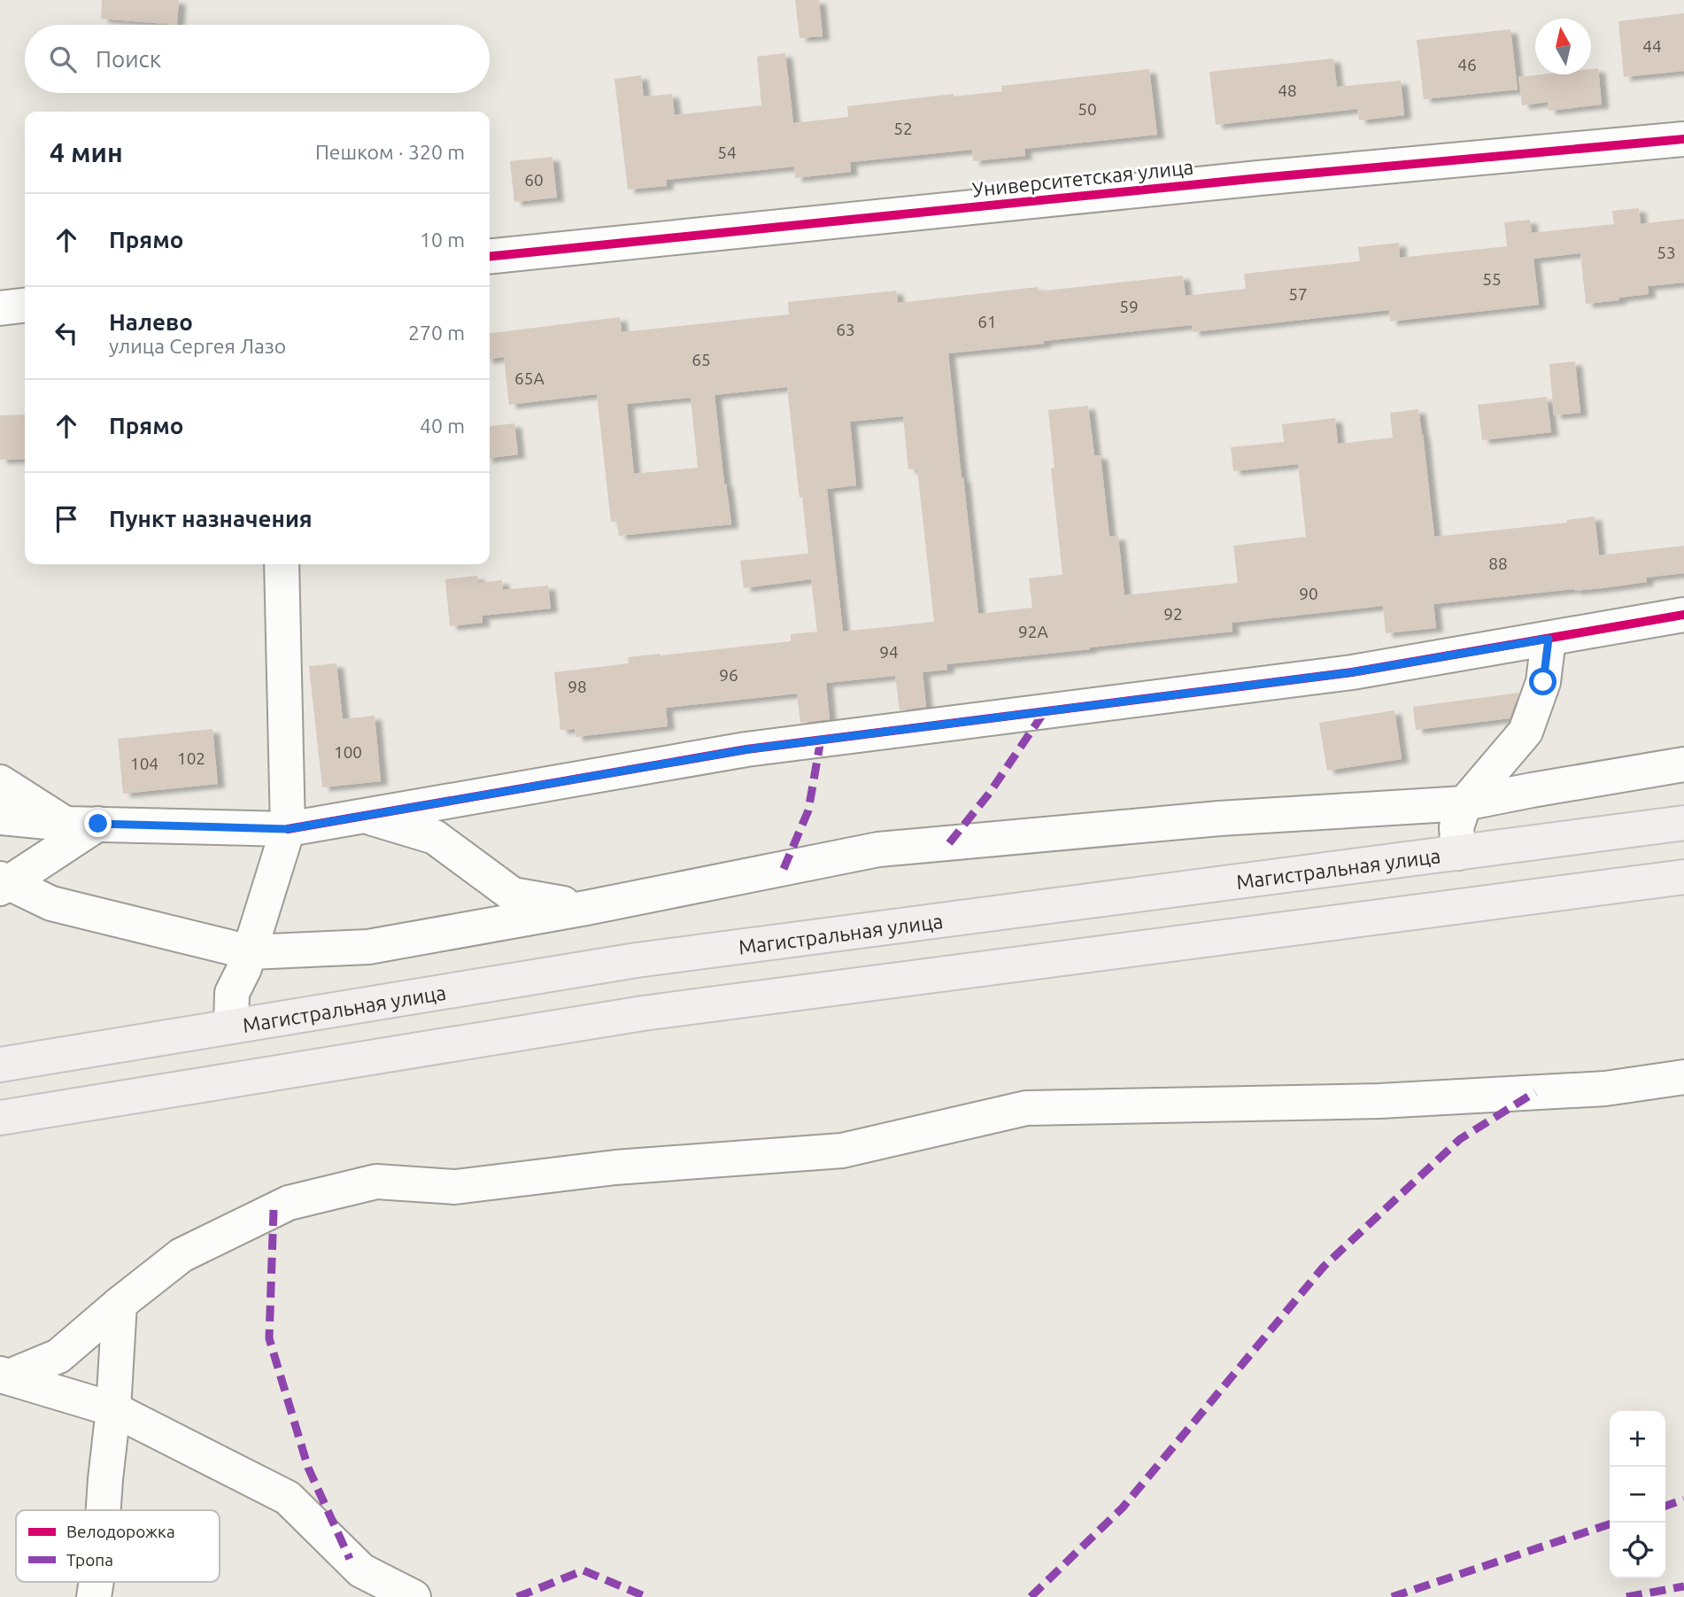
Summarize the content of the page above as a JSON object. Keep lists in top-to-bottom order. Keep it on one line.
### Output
{"streets":{"main road":["Магистральная улица"],"street":["Университетская улица"]},"house_numbers":["44","46","48","50","52","54","60","53","55","57","59","61","63","65","65А","88","90","92","92А","94","96","98","100","102","104"],"legend":["Велодорожка","Тропа"],"north":"top","page":{"search":"Поиск","heading":["4 мин","Пешком · 320 m"],"list":[["Прямо","10 m"],["Налево","улица Сергея Лазо","270 m"],["Прямо","40 m"],"Пункт назначения"],"map_buttons":["+","−"]}}
